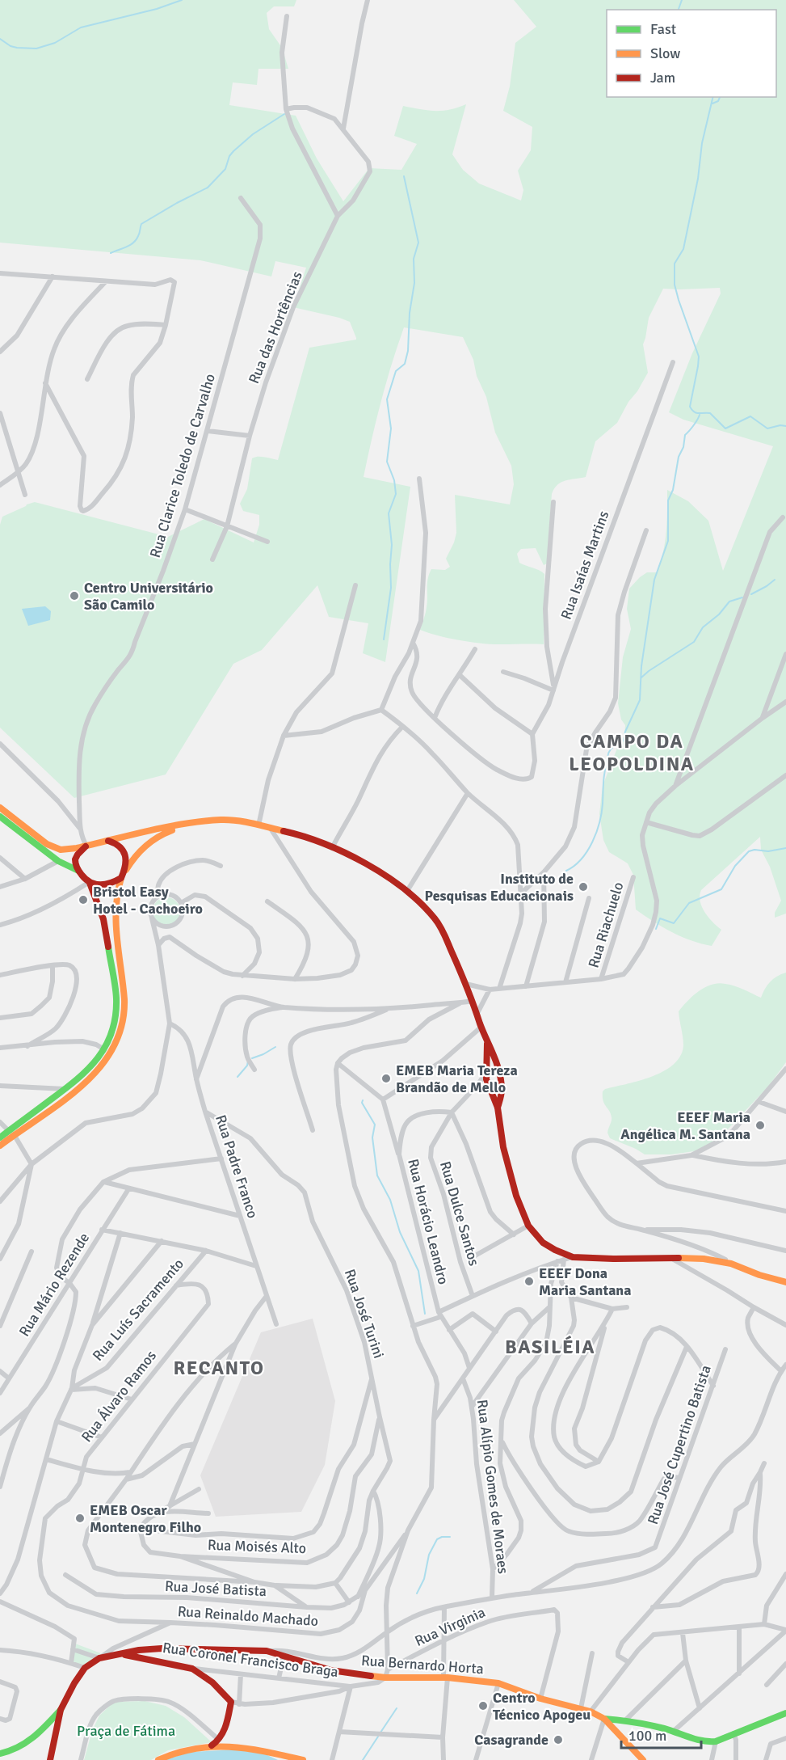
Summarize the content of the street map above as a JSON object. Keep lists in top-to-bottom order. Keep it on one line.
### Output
{"streets":{"main road":["Rua Coronel Francisco Braga","Rua Bernardo Horta"],"street":["Rua das Hortências","Rua Clarice Toledo de Carvalho","Rua Isaías Martins","Rua Riachuelo","Rua Padre Franco","Rua Dulce Santos","Rua Horácio Leandro","Rua Mário Rezende","Rua Luís Sacramento","Rua José Turini","Rua Álvaro Ramos","Rua José Cupertino Batista","Rua Alípio Gomes de Moraes","Rua Moisés Alto","Rua José Batista","Rua Reinaldo Machado","Rua Virginia"]},"crossings":[["Rua Padre Franco","Rua José Turini"],["Rua Dulce Santos","Rua Horácio Leandro"],["Rua Luís Sacramento","Rua Álvaro Ramos"],["Rua José Turini","Rua Moisés Alto"],["Rua Álvaro Ramos","Rua Reinaldo Machado"],["Rua José Batista","Rua Reinaldo Machado"],["Rua Reinaldo Machado","Rua Bernardo Horta"],["Rua Virginia","Rua Bernardo Horta"],["Rua Coronel Francisco Braga","Rua Bernardo Horta"]],"districts":["CAMPO DA LEOPOLDINA","BASILÉIA","RECANTO"],"parks":["Praça de Fátima"],"places":["Centro Universitário São Camilo","Instituto de Pesquisas Educacionais","Bristol Easy Hotel - Cachoeiro","EMEB Maria Tereza Brandão de Mello","EEEF Maria Angélica M. Santana","EEEF Dona Maria Santana","EMEB Oscar Montenegro Filho","Centro Técnico Apogeu","Casagrande"],"legend":["Fast","Slow","Jam"],"scale_bar":"100 m"}
